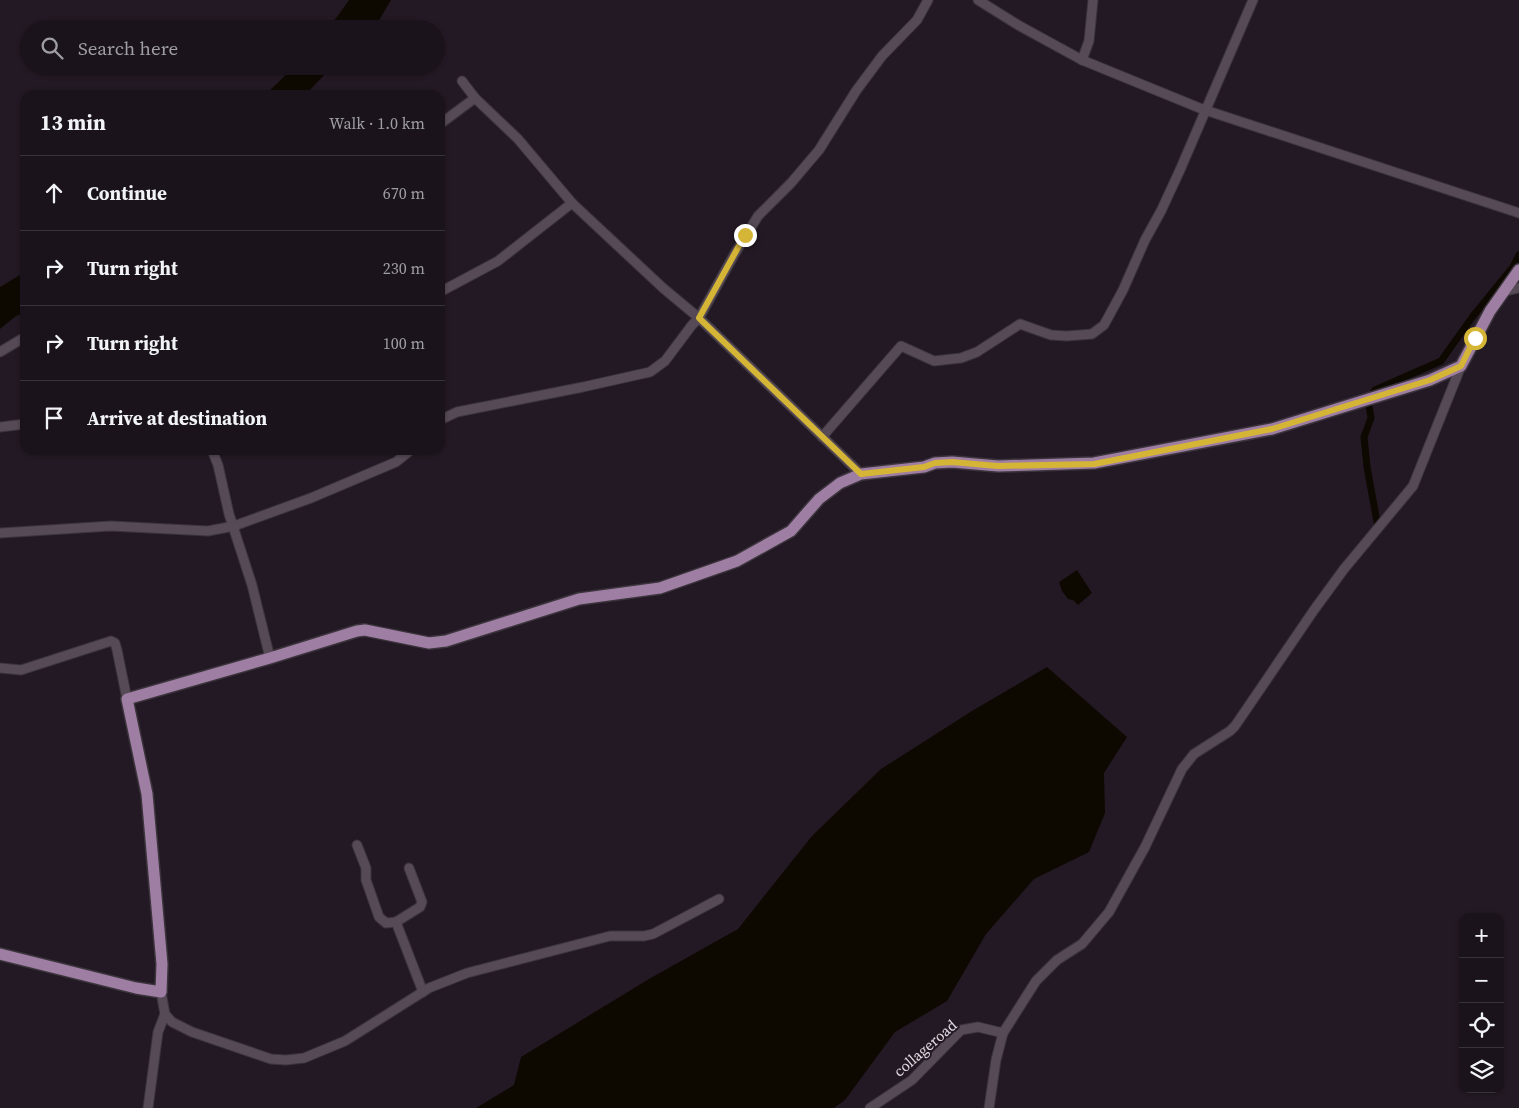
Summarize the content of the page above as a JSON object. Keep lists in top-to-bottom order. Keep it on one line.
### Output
{"streets":{"street":["collageroad"]},"page":{"search":"Search here","heading":["13 min","Walk · 1.0 km"],"list":[["Continue","670 m"],["Turn right","230 m"],["Turn right","100 m"],"Arrive at destination"],"map_buttons":["+","−"]}}
